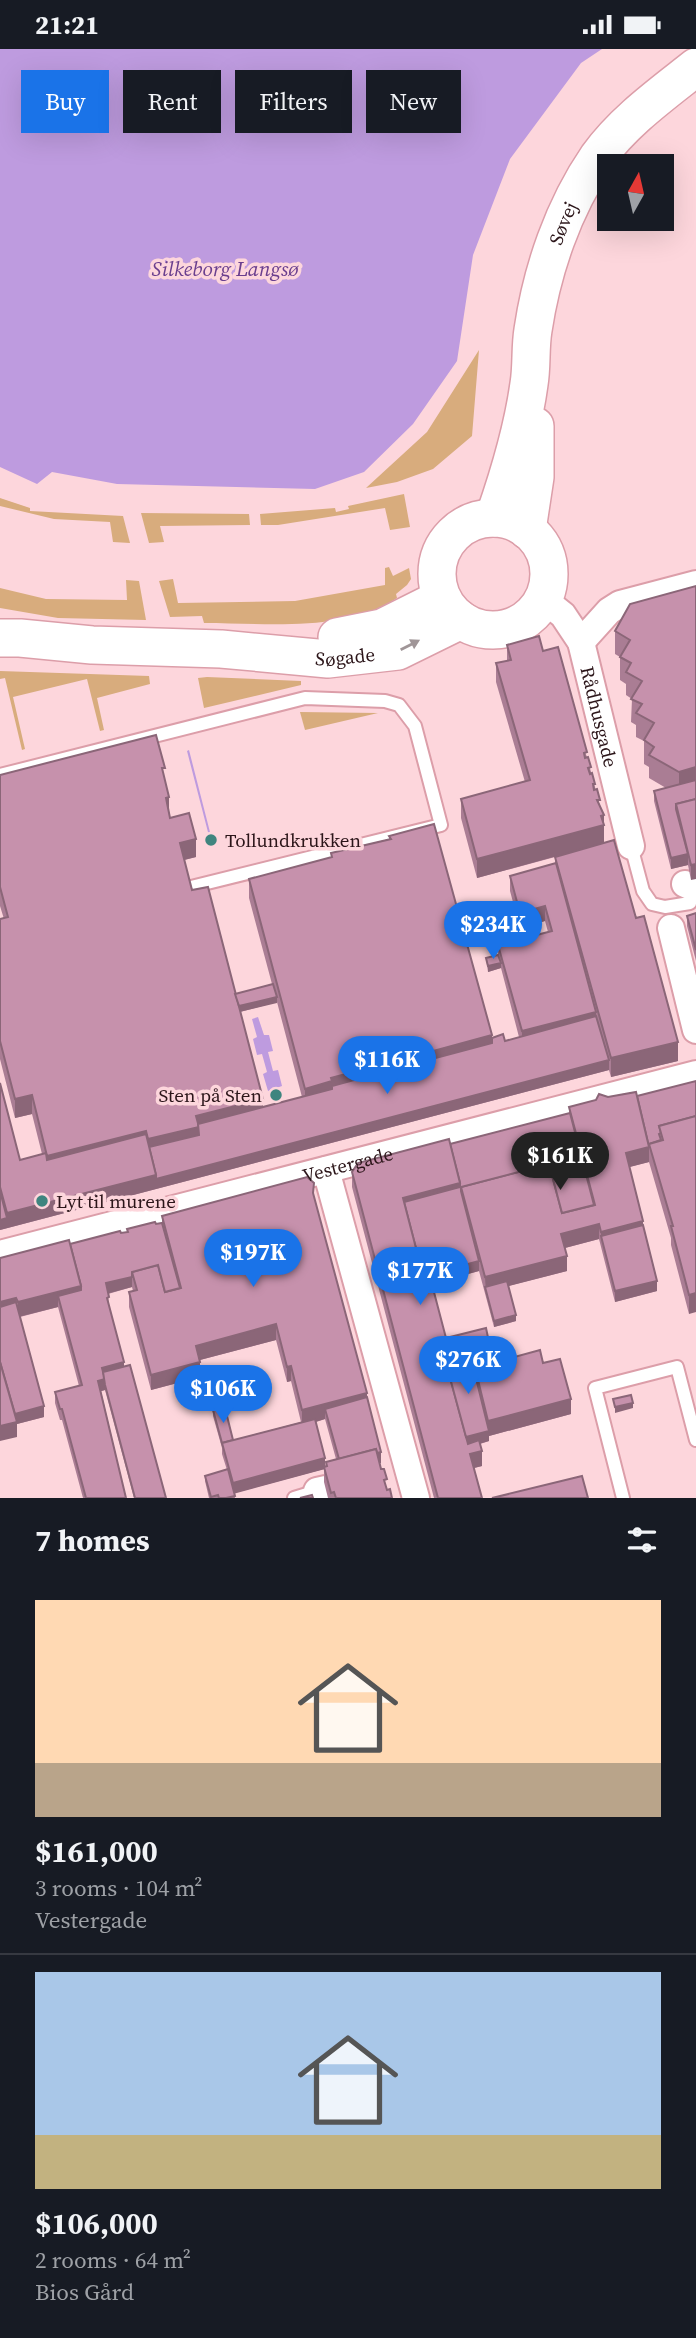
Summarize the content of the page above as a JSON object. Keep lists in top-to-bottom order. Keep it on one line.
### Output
{"streets":{"street":["Søvej","Søgade","Rådhusgade","Vestergade"]},"crossings":[["Søvej","Søgade"],["Søvej","Rådhusgade"],["Søgade","Rådhusgade"]],"water":["Silkeborg Langsø"],"places":["Tollundkrukken","Sten på Sten","Lyt til murene"],"north":"top","page":{"status":"21:21","chip":["Buy","Rent","Filters","New"],"price":["$234K","$116K","$161K","$197K","$177K","$276K","$106K"],"heading":"7 homes","list":[{"name":"$161,000","note":"3 rooms · 104 m² · Vestergade"},{"name":"$106,000","note":"2 rooms · 64 m² · Bios Gård"}]}}
